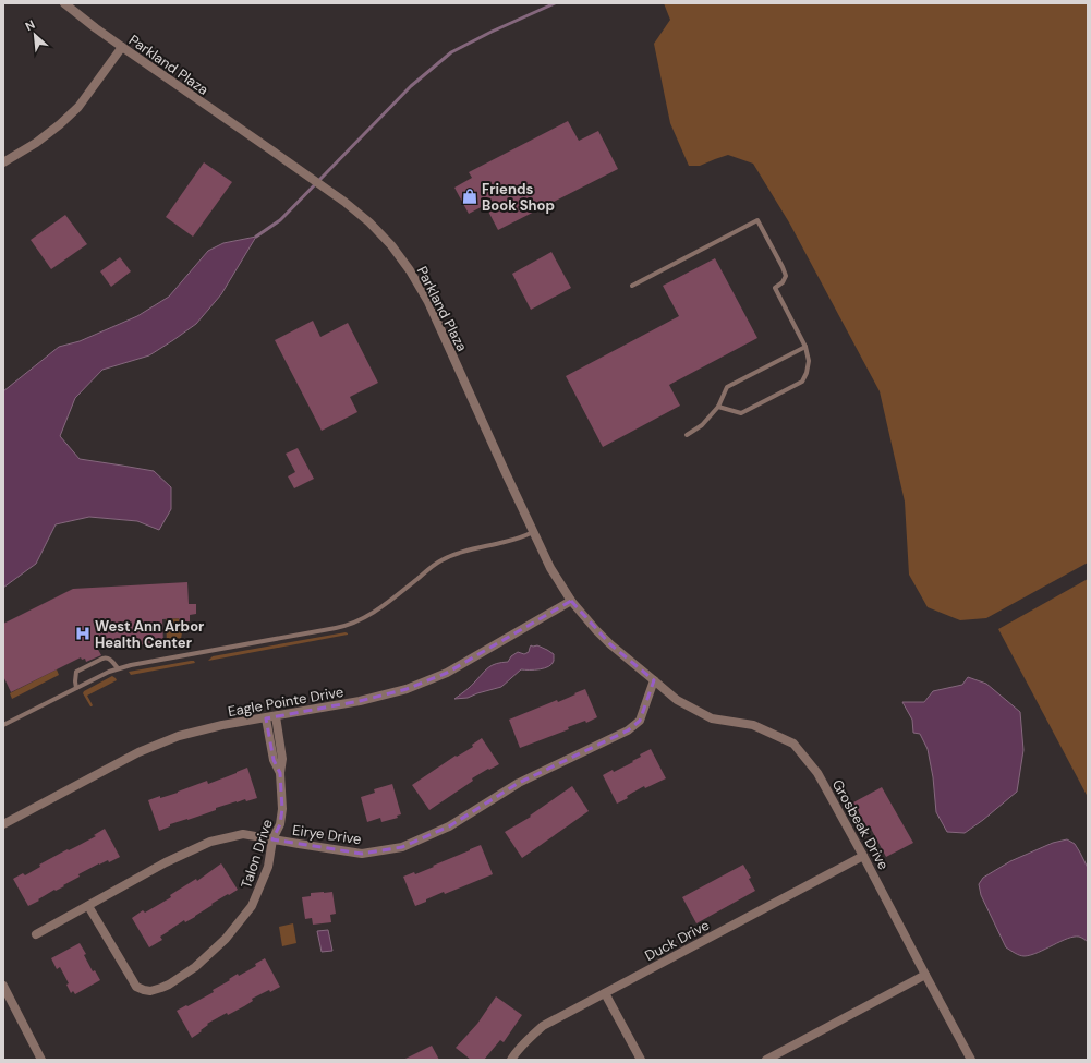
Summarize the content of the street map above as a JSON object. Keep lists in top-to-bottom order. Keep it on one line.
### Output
{"streets":{"street":["Parkland Plaza","Eagle Pointe Drive","Grosbeak Drive","Eirye Drive","Talon Drive","Duck Drive"]},"crossings":[["Parkland Plaza","Eagle Pointe Drive"],["Parkland Plaza","Grosbeak Drive"],["Parkland Plaza","Eirye Drive"],["Eagle Pointe Drive","Talon Drive"],["Grosbeak Drive","Eirye Drive"],["Grosbeak Drive","Duck Drive"],["Eirye Drive","Talon Drive"]],"places":{"shop":["Friends Book Shop"],"hospital":["West Ann Arbor Health Center"]},"north":"top left"}
